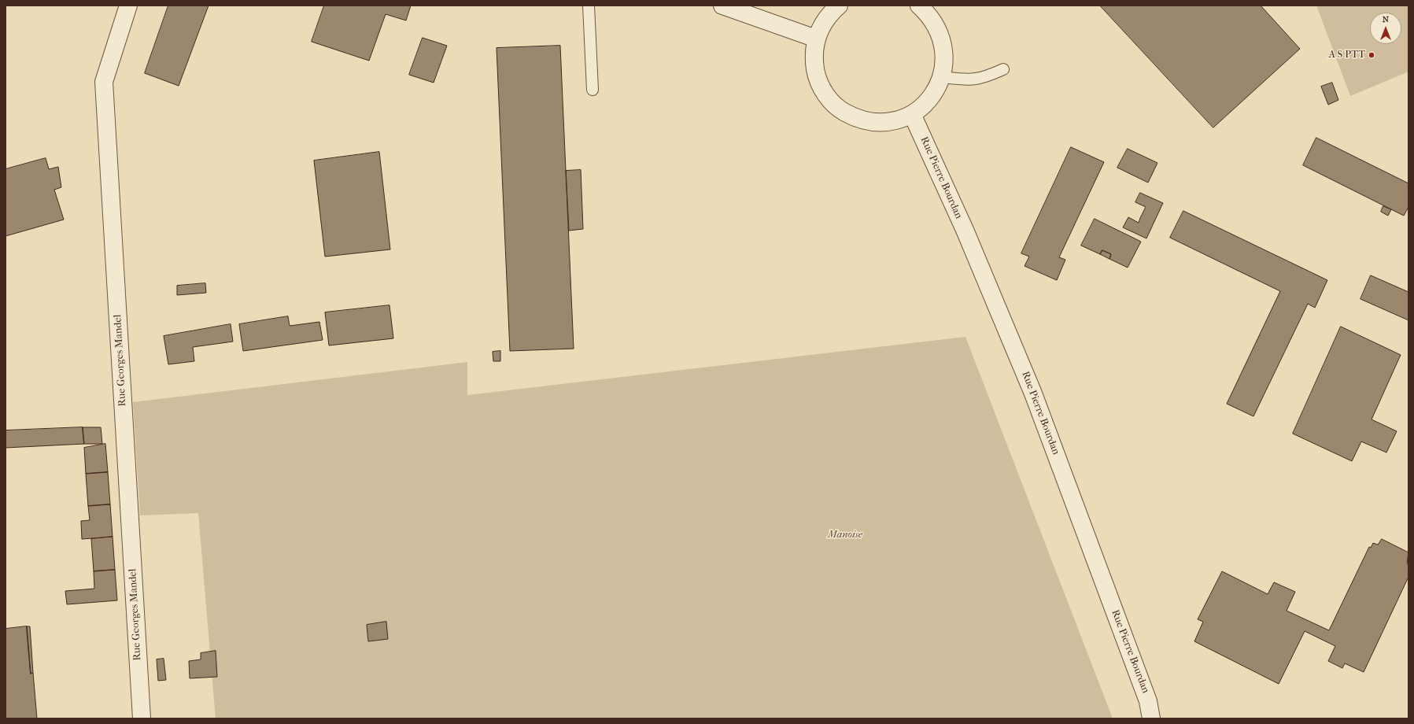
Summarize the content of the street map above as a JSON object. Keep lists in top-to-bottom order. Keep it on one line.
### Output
{"streets":{"street":["Rue Pierre Bourdan","Rue Georges Mandel"]},"parks":["Manoise"],"places":["A S PTT"],"north":"top"}
